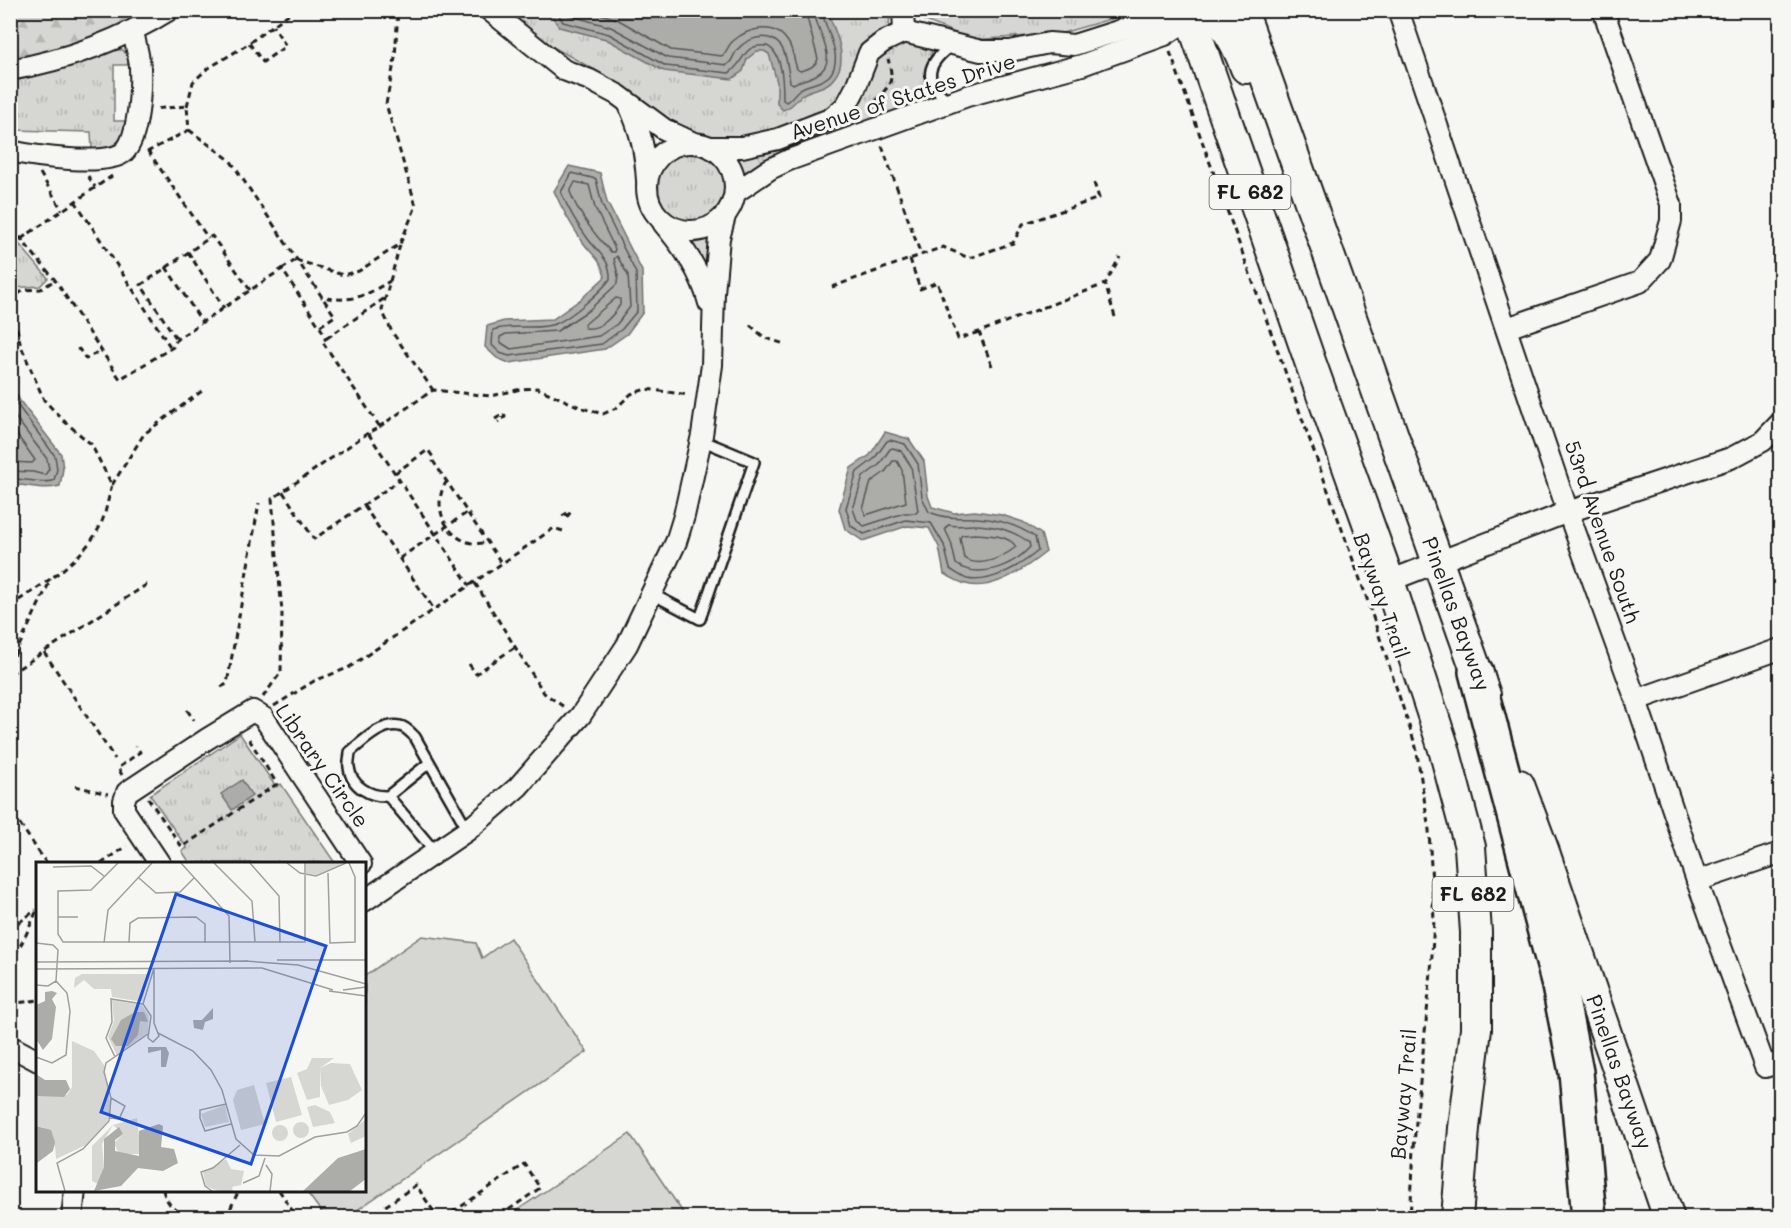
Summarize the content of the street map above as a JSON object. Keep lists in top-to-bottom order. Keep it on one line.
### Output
{"streets":{"main road":["FL 682","Pinellas Bayway"],"street":["Avenue of States Drive","53rd Avenue South","Library Circle"],"path":["Bayway Trail"]},"crossings":[["Avenue of States Drive","FL 682"],["Avenue of States Drive","Bayway Trail"]]}
